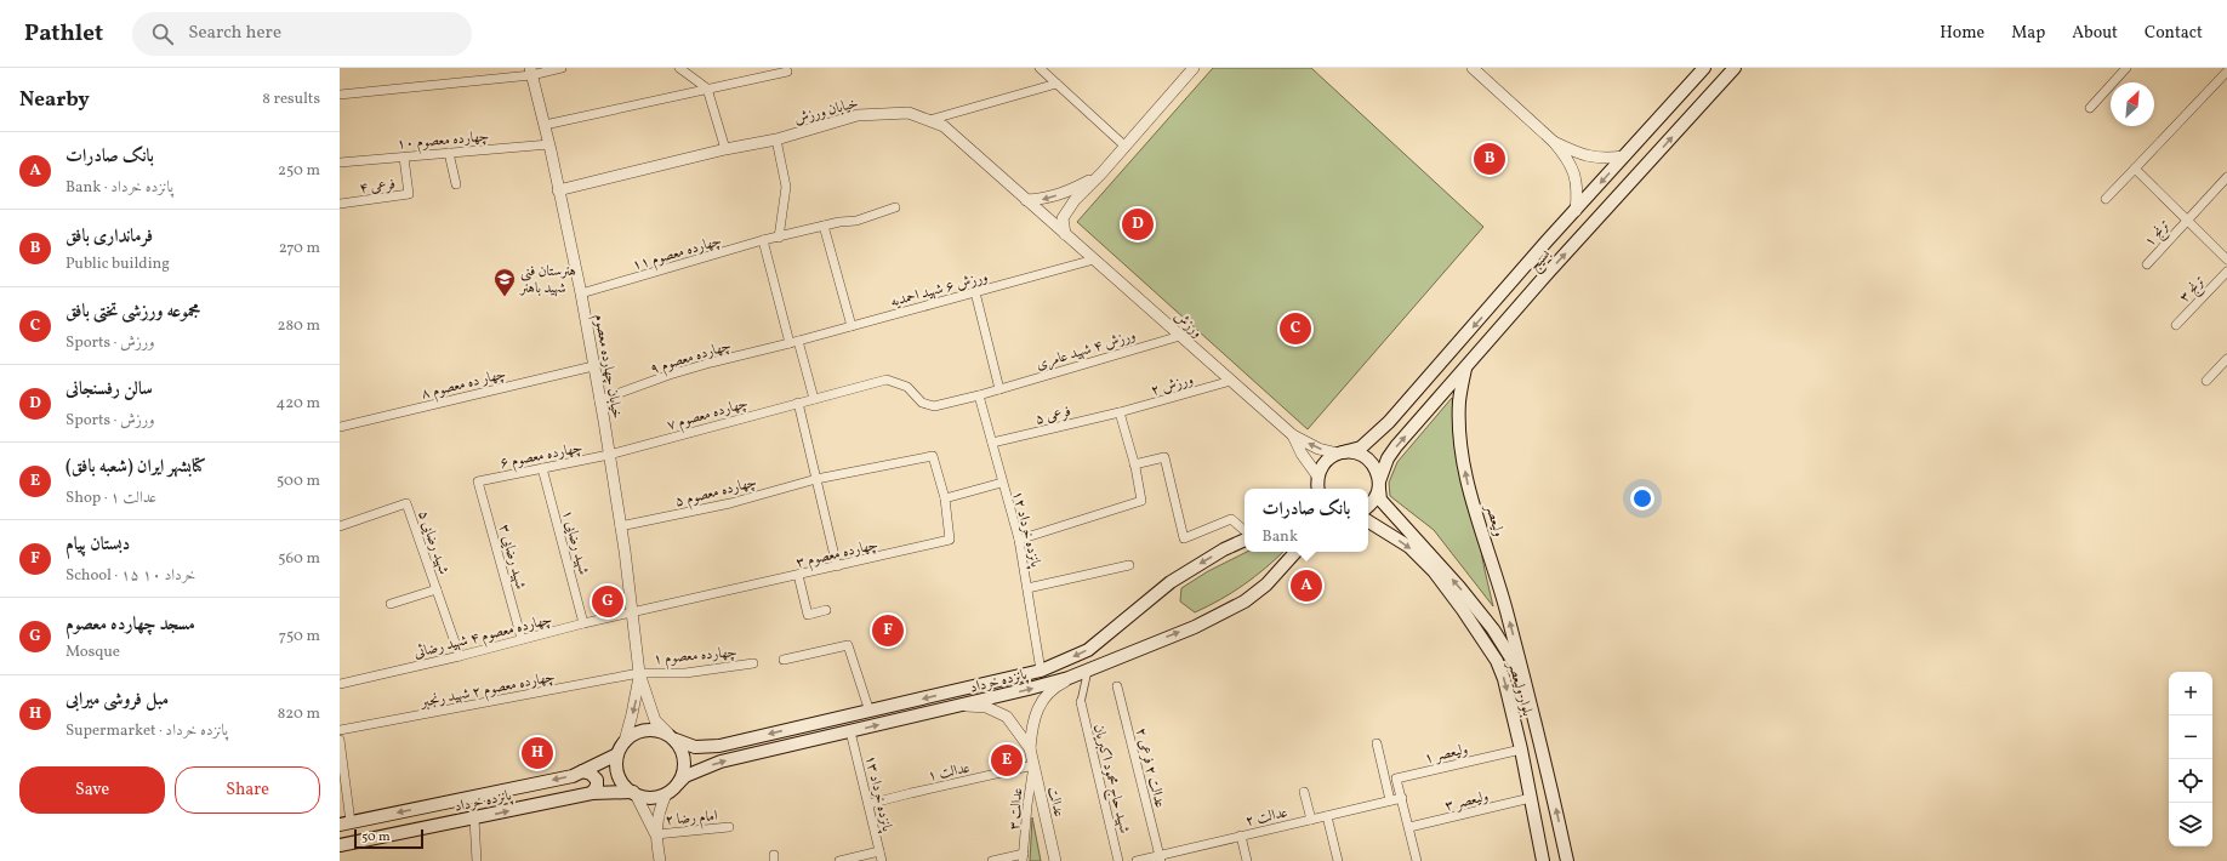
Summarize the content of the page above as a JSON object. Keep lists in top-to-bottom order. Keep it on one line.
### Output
{"streets":{"main road":["بسیج","ولیعصر","پانزده خرداد","بلوار ولیعصر"],"street":["خیابان ورزش","چهارده معصوم ۱۰","فرعی ۴","ترنج ۱","چهارده معصوم ۱۱","ورزش ۶ شهید احمدیه","ترنج ۳","ورزش","ورزش ۴ شهید عامری","چهارده معصوم ۹","خیابان چهارده معصوم","چهار ده معصوم ۸","ورزش ۲","چهارده معصوم ۷","فرعی ۵","چهارده معصوم ۶","چهارده معصوم ۵","پانزده خرداد ۱۲","شهید رضایی ۵","شهید رضایی ۱","چهارده معصوم ۳","شهید رضایی ۳","چهارده معصوم ۴ شهید رضائی","چهارده معصوم ۱","چهارده معصوم ۲ شهید رنجبر","ولیعصر ۱","عدالت ۲ فرعی ۲","عدالت ۱","شهید حاج محمود اکبریان","پانزده خرداد ۱۳","ولیعصر ۳","عدالت","عدالت ۳","عدالت ۲","امام رضا ۲"]},"crossings":[["خیابان ورزش","ورزش"],["خیابان ورزش","خیابان چهارده معصوم"],["چهارده معصوم ۱۰","فرعی ۴"],["چهارده معصوم ۱۰","خیابان چهارده معصوم"],["چهارده معصوم ۱۱","خیابان چهارده معصوم"],["بسیج","ورزش"],["بسیج","ولیعصر"],["ورزش ۶ شهید احمدیه","ورزش"],["ورزش ۶ شهید احمدیه","چهارده معصوم ۹"],["ورزش","ورزش ۴ شهید عامری"],["ورزش","ورزش ۲"],["ورزش","ولیعصر"],["ورزش ۴ شهید عامری","چهارده معصوم ۷"],["ورزش ۴ شهید عامری","پانزده خرداد ۱۲"],["چهارده معصوم ۹","خیابان چهارده معصوم"],["خیابان چهارده معصوم","چهار ده معصوم ۸"],["خیابان چهارده معصوم","چهارده معصوم ۷"],["خیابان چهارده معصوم","چهارده معصوم ۶"],["خیابان چهارده معصوم","چهارده معصوم ۵"],["خیابان چهارده معصوم","چهارده معصوم ۳"],["خیابان چهارده معصوم","چهارده معصوم ۴ شهید رضائی"],["خیابان چهارده معصوم","چهارده معصوم ۱"],["خیابان چهارده معصوم","چهارده معصوم ۲ شهید رنجبر"],["ورزش ۲","فرعی ۵"],["چهارده معصوم ۷","چهارده معصوم ۶"],["فرعی ۵","پانزده خرداد ۱۲"],["چهارده معصوم ۶","شهید رضایی ۱"],["چهارده معصوم ۶","شهید رضایی ۳"],["چهارده معصوم ۵","چهارده معصوم ۳"],["پانزده خرداد ۱۲","پانزده خرداد"],["شهید رضایی ۵","چهارده معصوم ۴ شهید رضائی"],["شهید رضایی ۱","چهارده معصوم ۴ شهید رضائی"],["چهارده معصوم ۳","چهارده معصوم ۴ شهید رضائی"],["شهید رضایی ۳","چهارده معصوم ۴ شهید رضائی"],["چهارده معصوم ۱","چهارده معصوم ۲ شهید رنجبر"],["پانزده خرداد","پانزده خرداد ۱۳"],["پانزده خرداد","عدالت"],["بلوار ولیعصر","ولیعصر ۱"],["بلوار ولیعصر","ولیعصر ۳"],["ولیعصر ۱","عدالت ۲"],["عدالت ۲ فرعی ۲","عدالت ۲"],["عدالت ۱","پانزده خرداد ۱۳"],["عدالت ۱","عدالت"],["عدالت ۱","عدالت ۳"],["عدالت","عدالت ۳"]],"one_way":["ولیعصر","بلوار ولیعصر"],"places":{"school or university":["هنرستان فنی شهید باهنر"]},"scale_bar":"50 m","north":"top right","page":{"header":"Pathlet","search":"Search here","nav":["Home","Map","About","Contact"],"heading":["Nearby","8 results"],"list":[{"mark":"A","name":"بانک صادرات","note":"Bank · پانزده خرداد","value":"250 m"},{"mark":"B","name":"فرمانداری بافق","note":"Public building","value":"270 m"},{"mark":"C","name":"مجموعه ورزشی تختی بافق","note":"Sports · ورزش","value":"280 m"},{"mark":"D","name":"سالن رفسنجانی","note":"Sports · ورزش","value":"420 m"},{"mark":"E","name":"کتابشهر ایران (شعبه بافق)","note":"Shop · عدالت ۱","value":"500 m"},{"mark":"F","name":"دبستان پیام","note":"School · ۱۵ خرداد ۱۰","value":"560 m"},{"mark":"G","name":"مسجد چهارده معصوم","note":"Mosque","value":"750 m"},{"mark":"H","name":"مبل فروشی میرابی","note":"Supermarket · پانزده خرداد","value":"820 m"}],"pins":["B","D","C","A","G","F","H","E"],"popup":["بانک صادرات","Bank"],"map_buttons":["+","−"],"buttons":["Save","Share"],"scale":"50 m"}}
